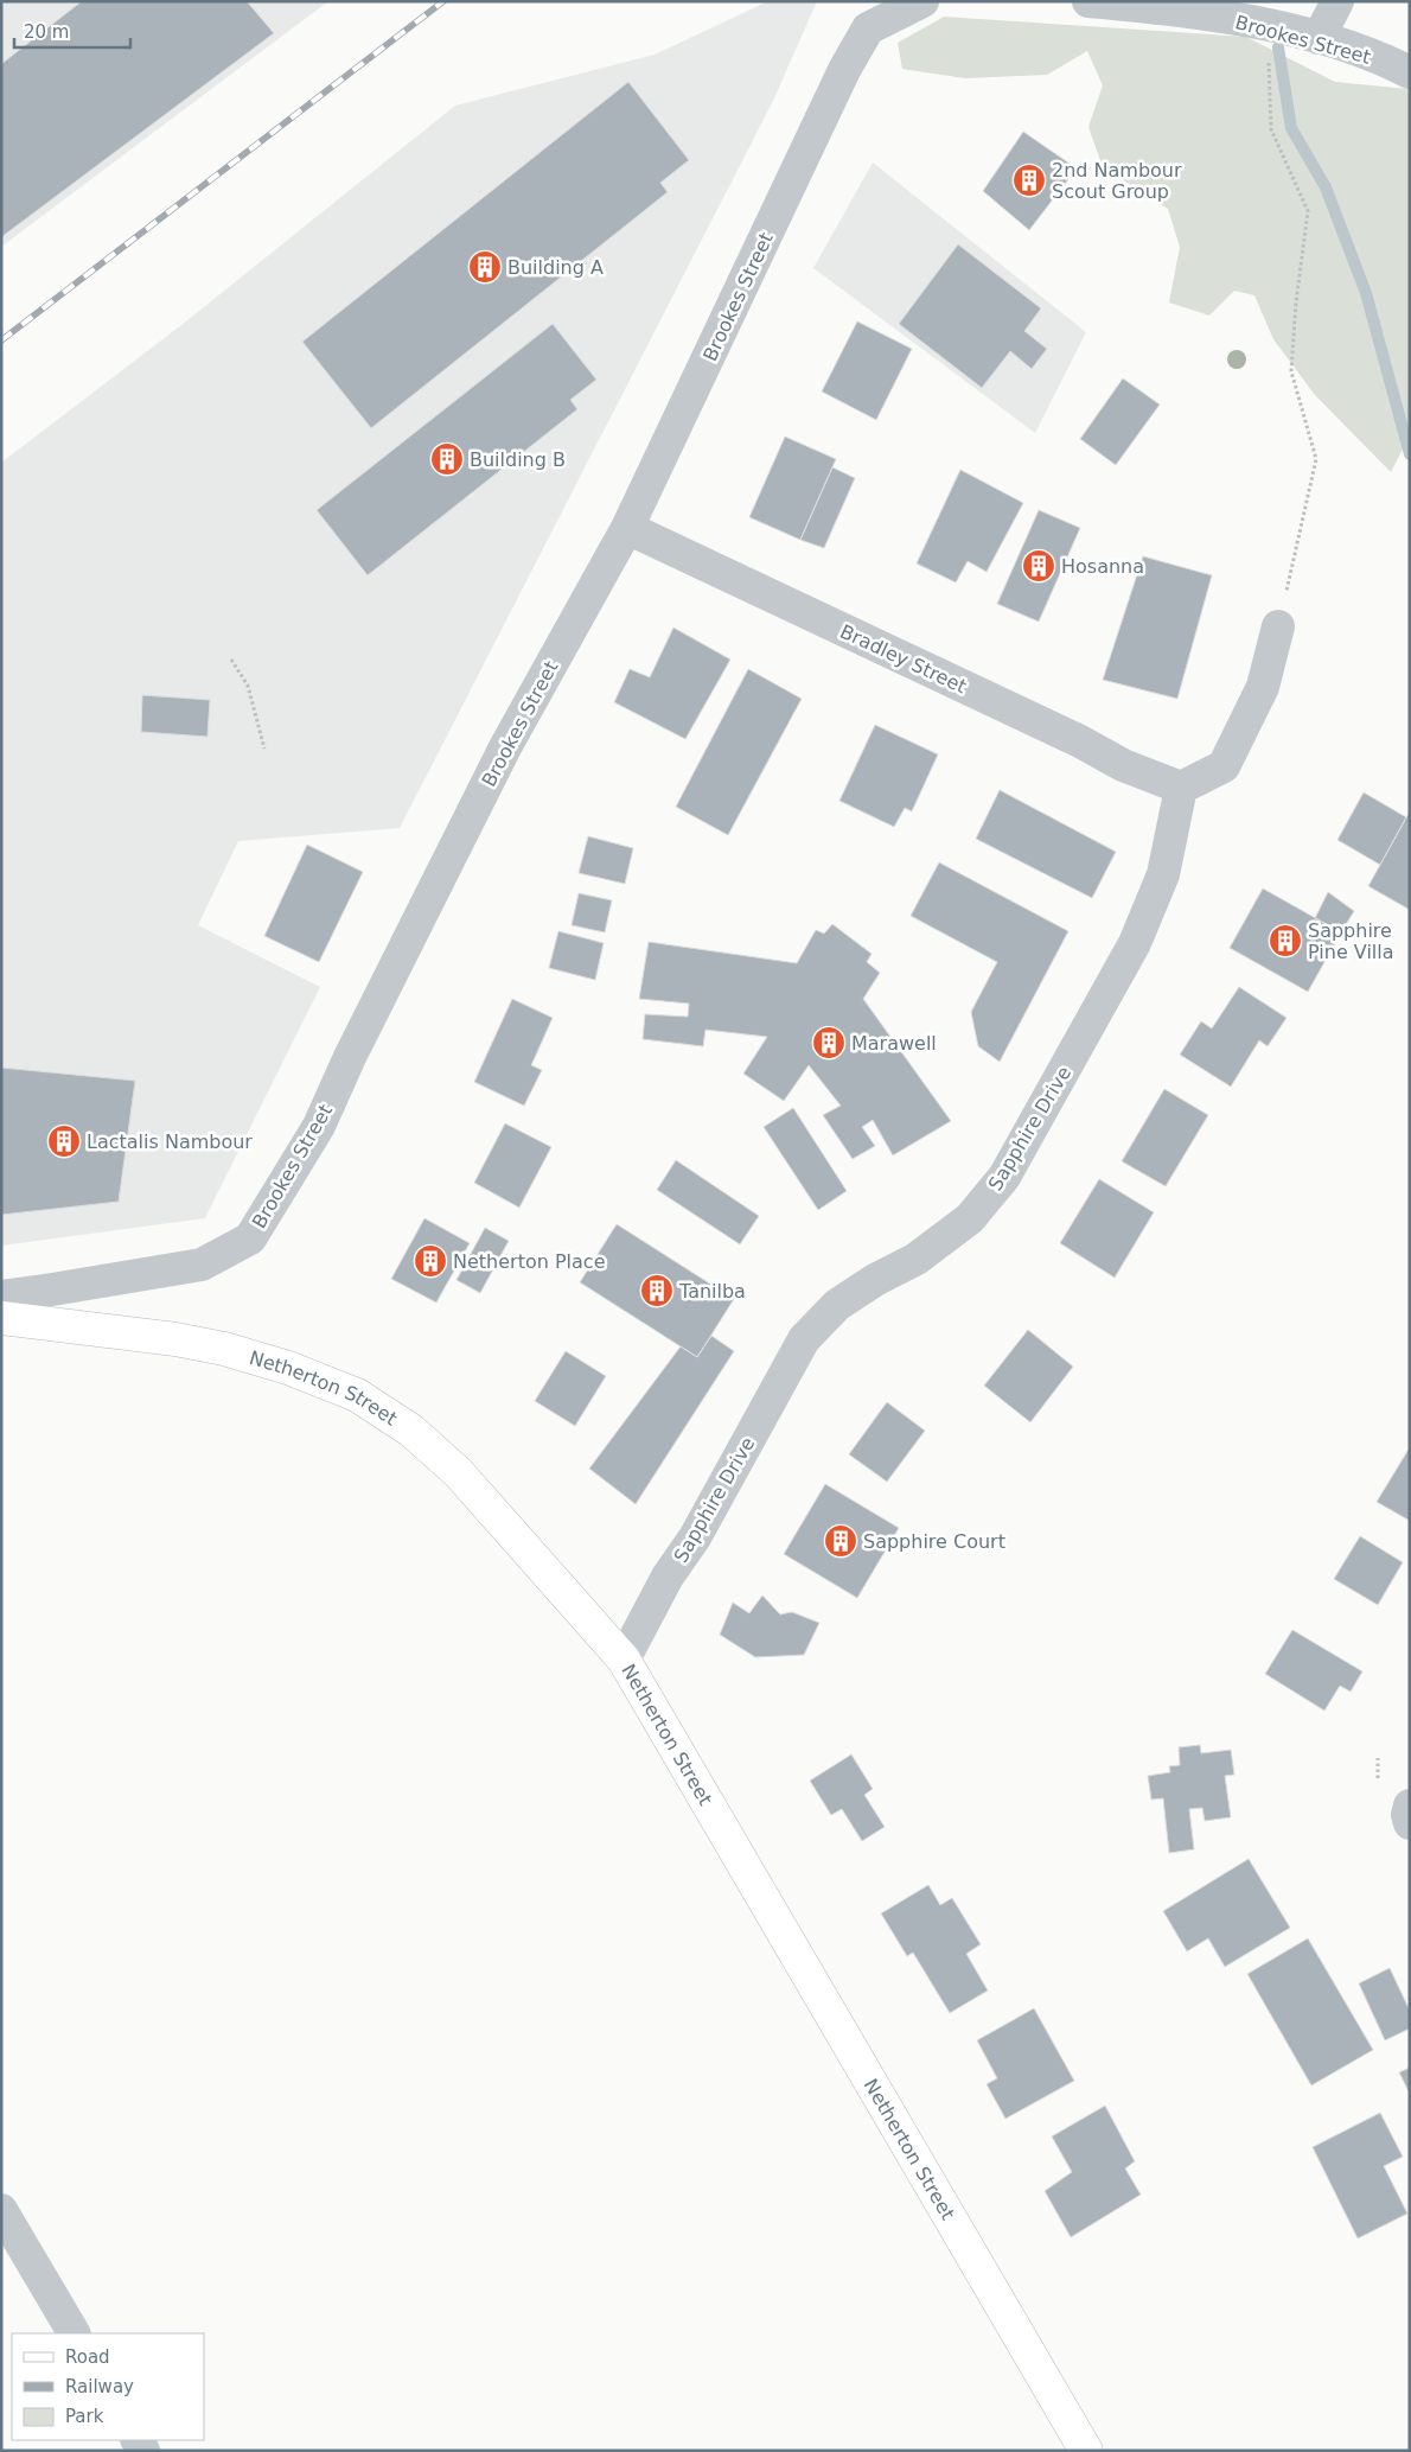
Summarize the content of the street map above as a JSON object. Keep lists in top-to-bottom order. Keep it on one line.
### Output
{"streets":{"main road":["Netherton Street"],"street":["Brookes Street","Bradley Street","Sapphire Drive"]},"crossings":[["Brookes Street","Bradley Street"],["Bradley Street","Sapphire Drive"],["Sapphire Drive","Netherton Street"]],"places":{"building":["2nd Nambour Scout Group","Building A","Building B","Hosanna","Sapphire Pine Villa","Marawell","Lactalis Nambour","Netherton Place","Tanilba","Sapphire Court"]},"legend":["Road","Railway","Park"],"scale_bar":"20 m"}
